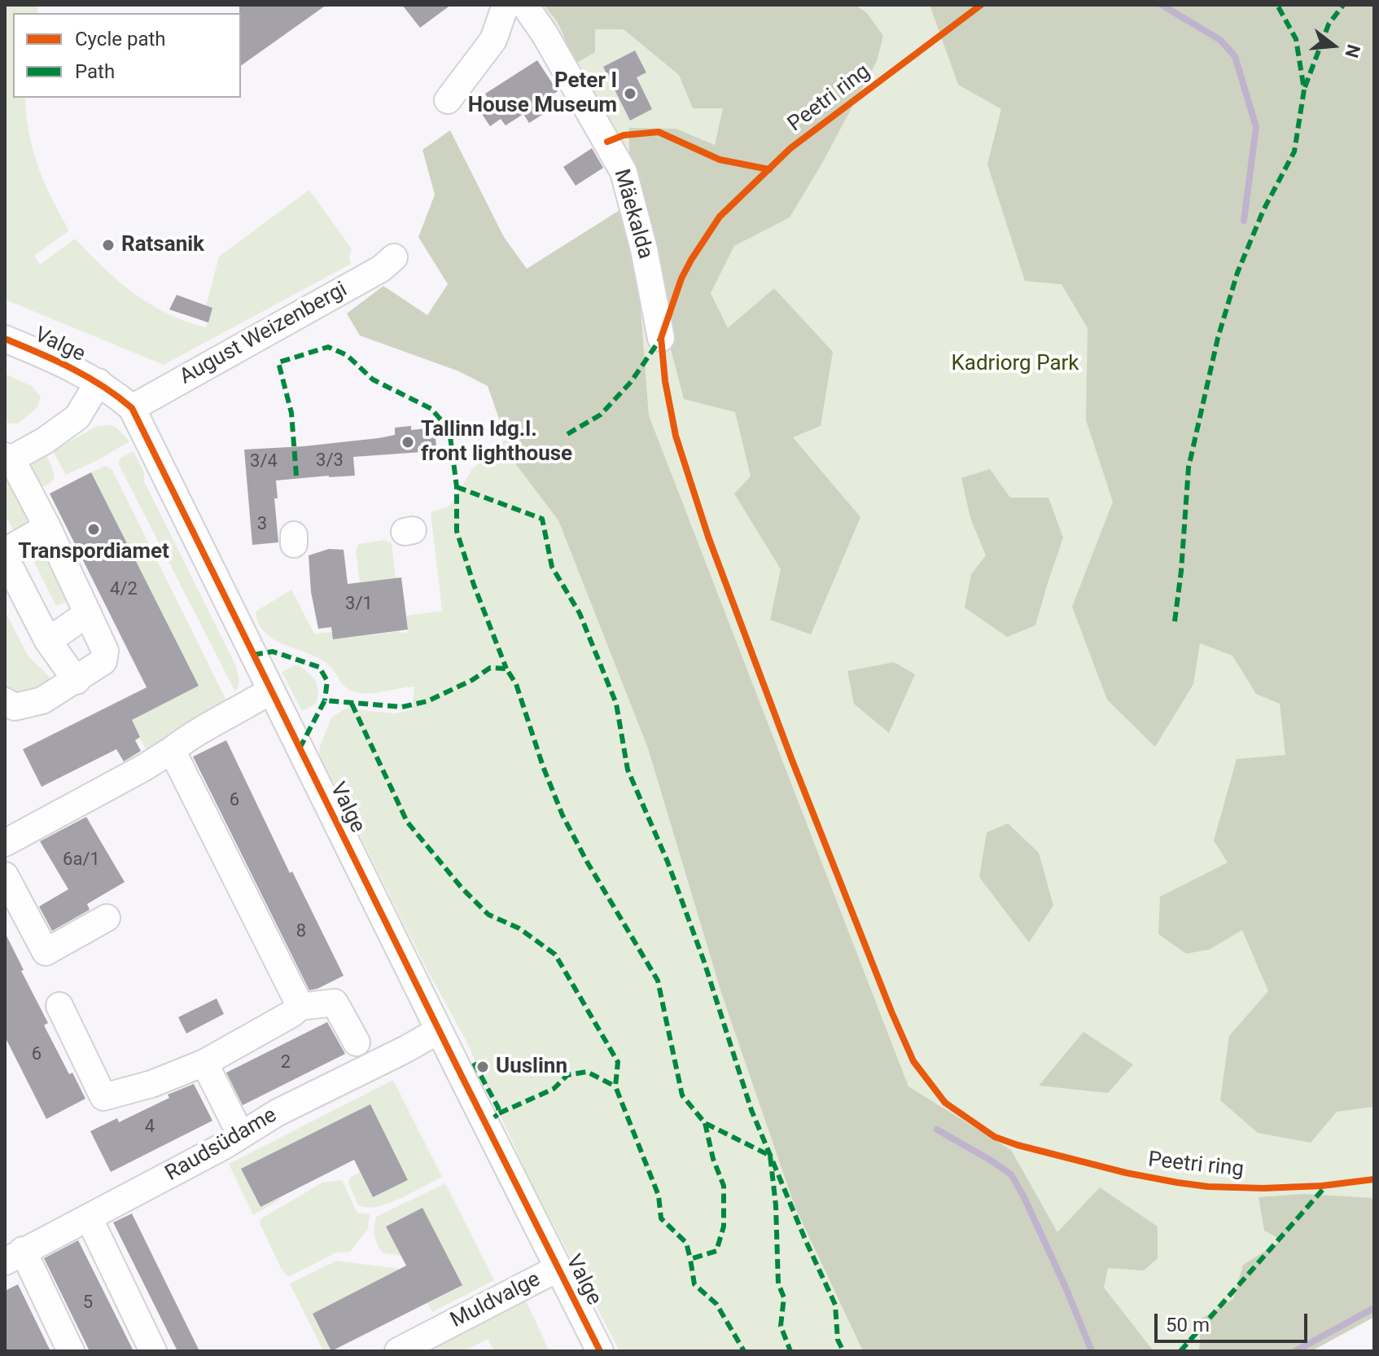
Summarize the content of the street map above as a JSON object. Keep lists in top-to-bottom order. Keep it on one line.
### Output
{"streets":{"street":["Mäekalda","August Weizenbergi","Valge","Raudsüdame","Muldvalge"],"cycle path":["Peetri ring"]},"crossings":[["August Weizenbergi","Valge"],["Valge","Raudsüdame"],["Valge","Muldvalge"]],"parks":["Kadriorg Park"],"places":["Peter I House Museum","Ratsanik","Tallinn ldg.l. front lighthouse","Transpordiamet","Uuslinn"],"house_numbers":["3/3","3/4","3","4/2","3/1","6","6a/1","8","6","2","4","5"],"legend":["Cycle path","Path"],"scale_bar":"50 m","north":"right"}
